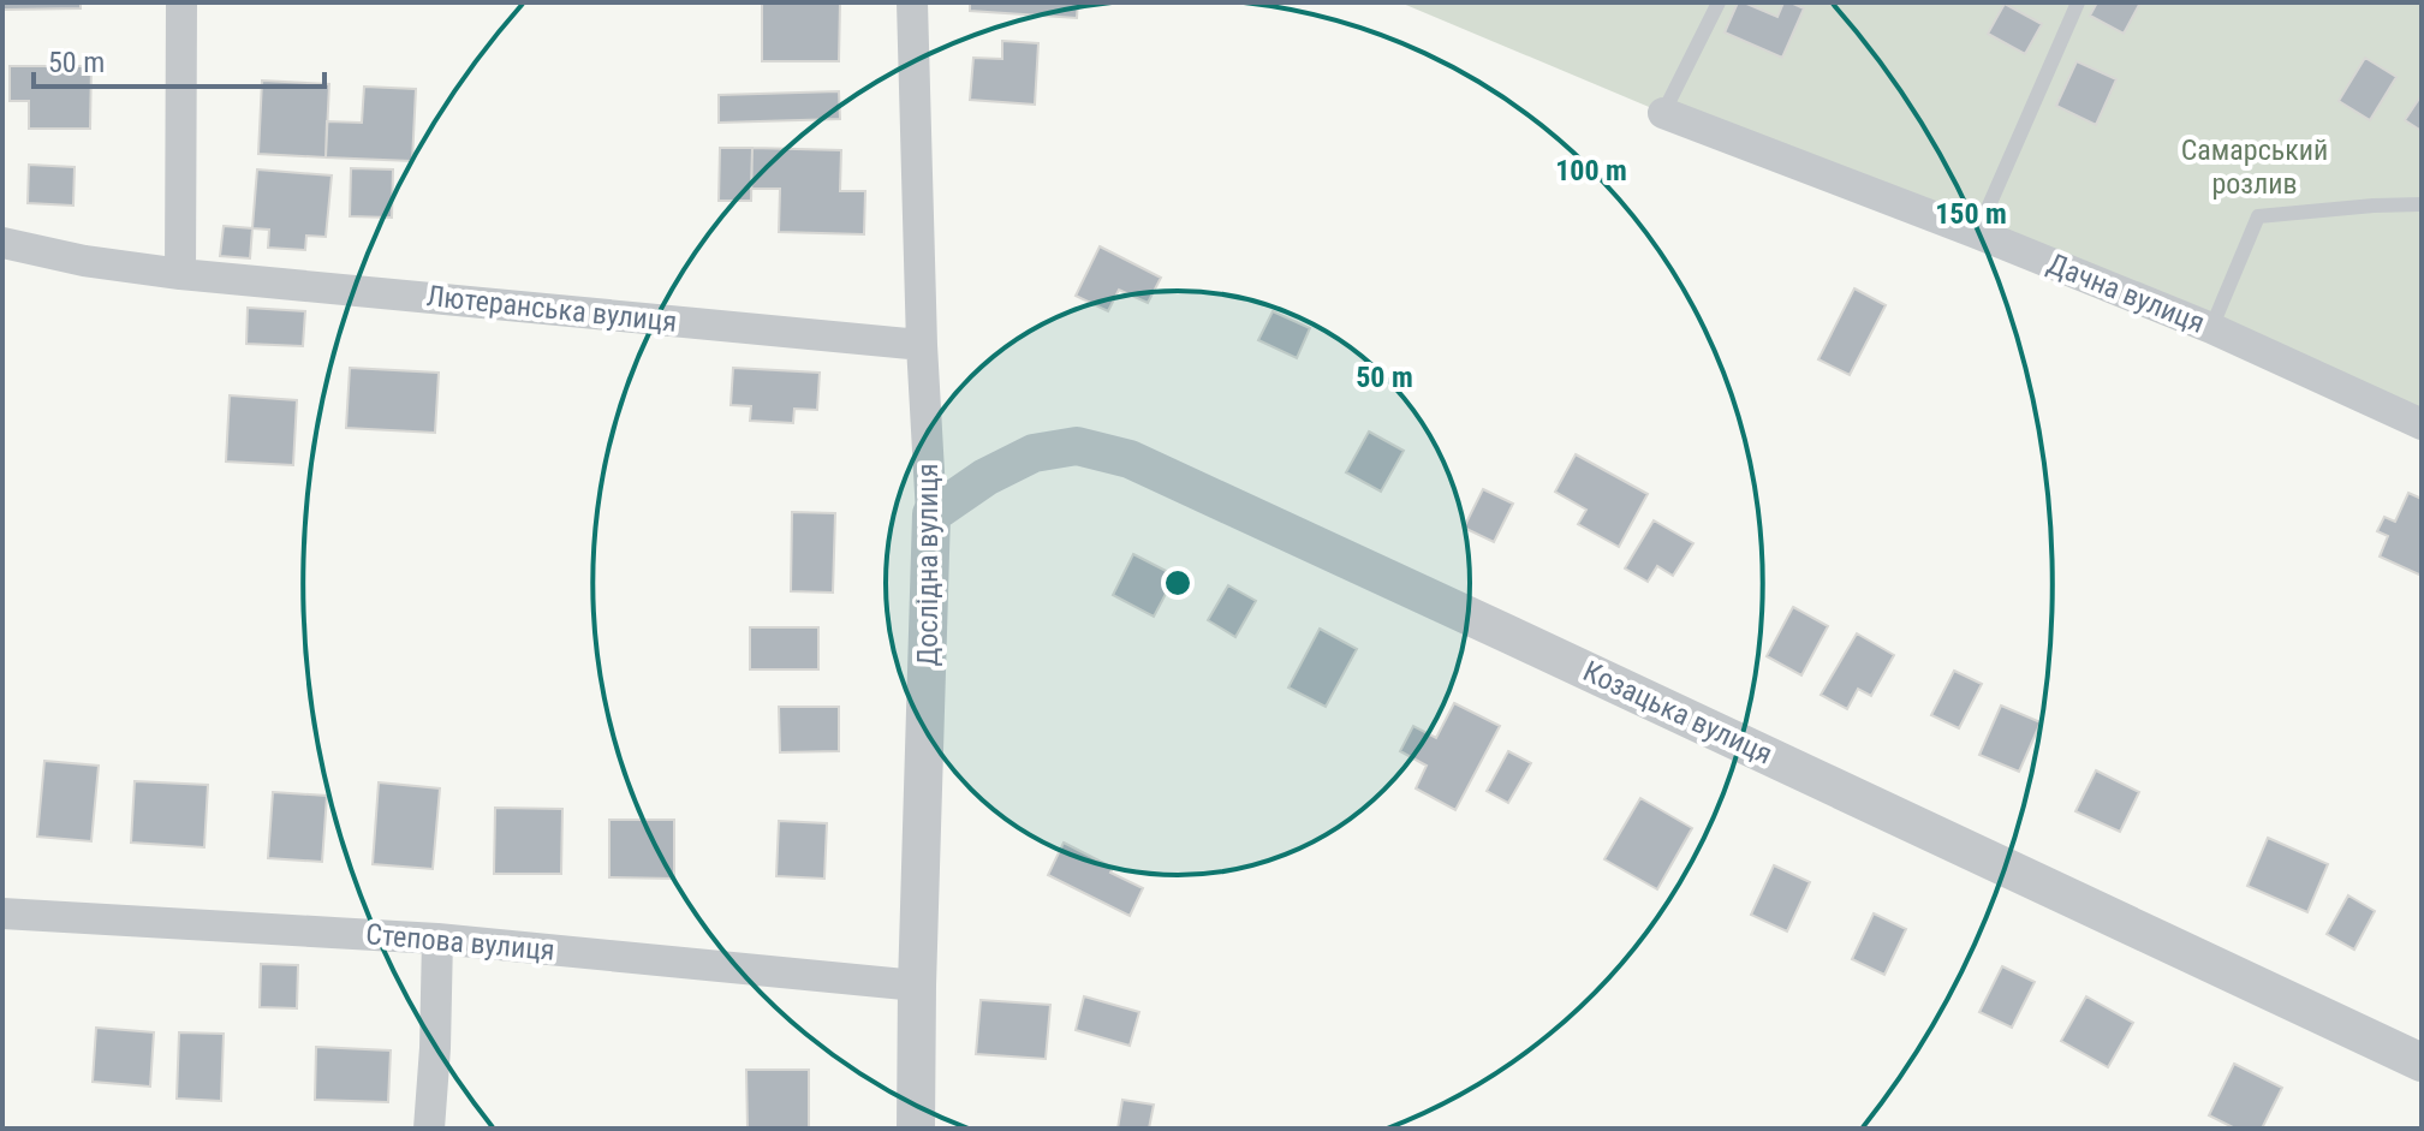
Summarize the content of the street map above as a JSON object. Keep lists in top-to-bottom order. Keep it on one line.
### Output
{"streets":{"street":["Дачна вулиця","Лютеранська вулиця","Дослідна вулиця","Козацька вулиця","Степова вулиця"]},"crossings":[["Лютеранська вулиця","Дослідна вулиця"],["Дослідна вулиця","Козацька вулиця"],["Дослідна вулиця","Степова вулиця"]],"parks":["Самарський розлив"],"scale_bar":"50 m","rings":["100 m","150 m","50 m"]}
